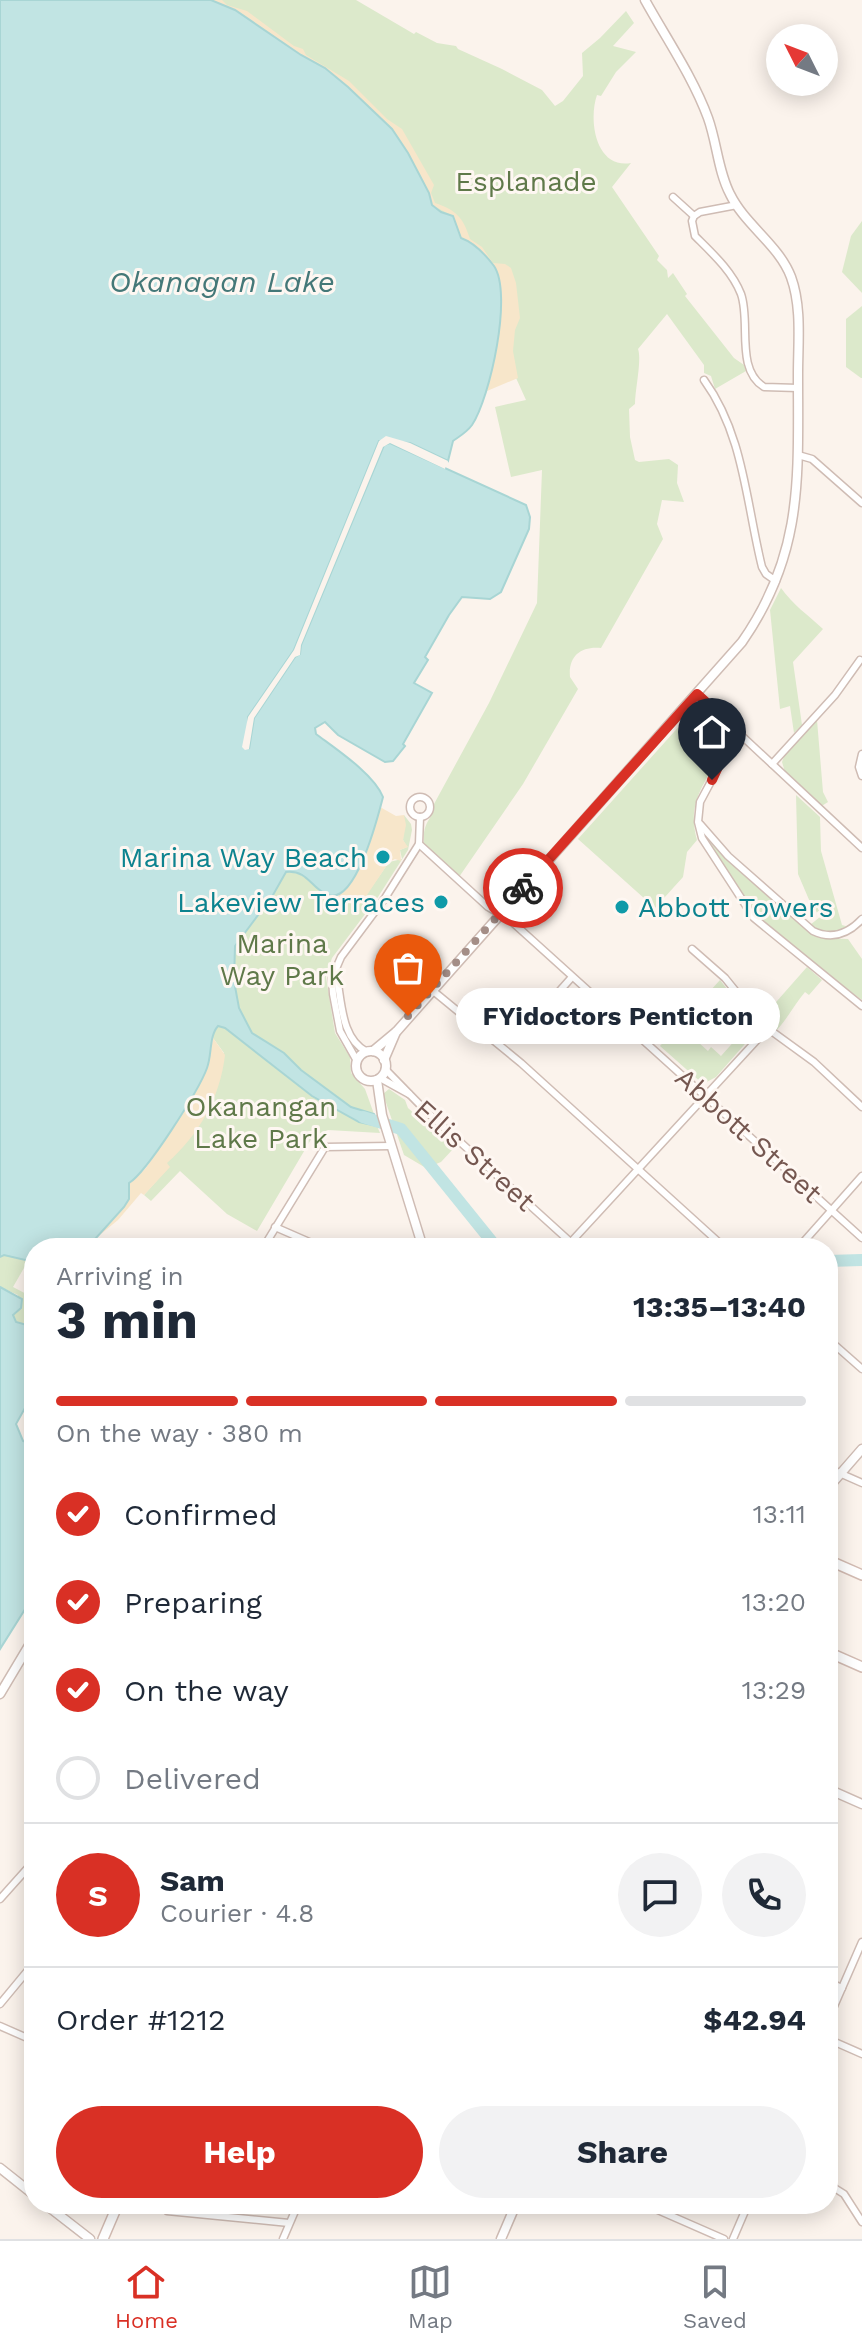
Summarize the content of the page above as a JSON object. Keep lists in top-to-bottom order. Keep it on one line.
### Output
{"streets":{"street":["Abbott Street","Ellis Street"]},"water":["Okanagan Lake"],"parks":["Esplanade","Marina Way Park","Okanangan Lake Park"],"places":["Marina Way Beach","Lakeview Terraces","Abbott Towers","FYidoctors Penticton"],"north":"top left","page":{"bubble":"FYidoctors Penticton","heading":["3 min","Arriving in","13:35–13:40"],"panel":["Sam","Courier · 4.8","Order #1212","$42.94"],"bar":"On the way · 380 m","list":[["Confirmed","13:11"],["Preparing","13:20"],["On the way","13:29"],"Delivered"],"round":"S","buttons":["Help","Share"],"tabs":["Home","Map","Saved"]}}
